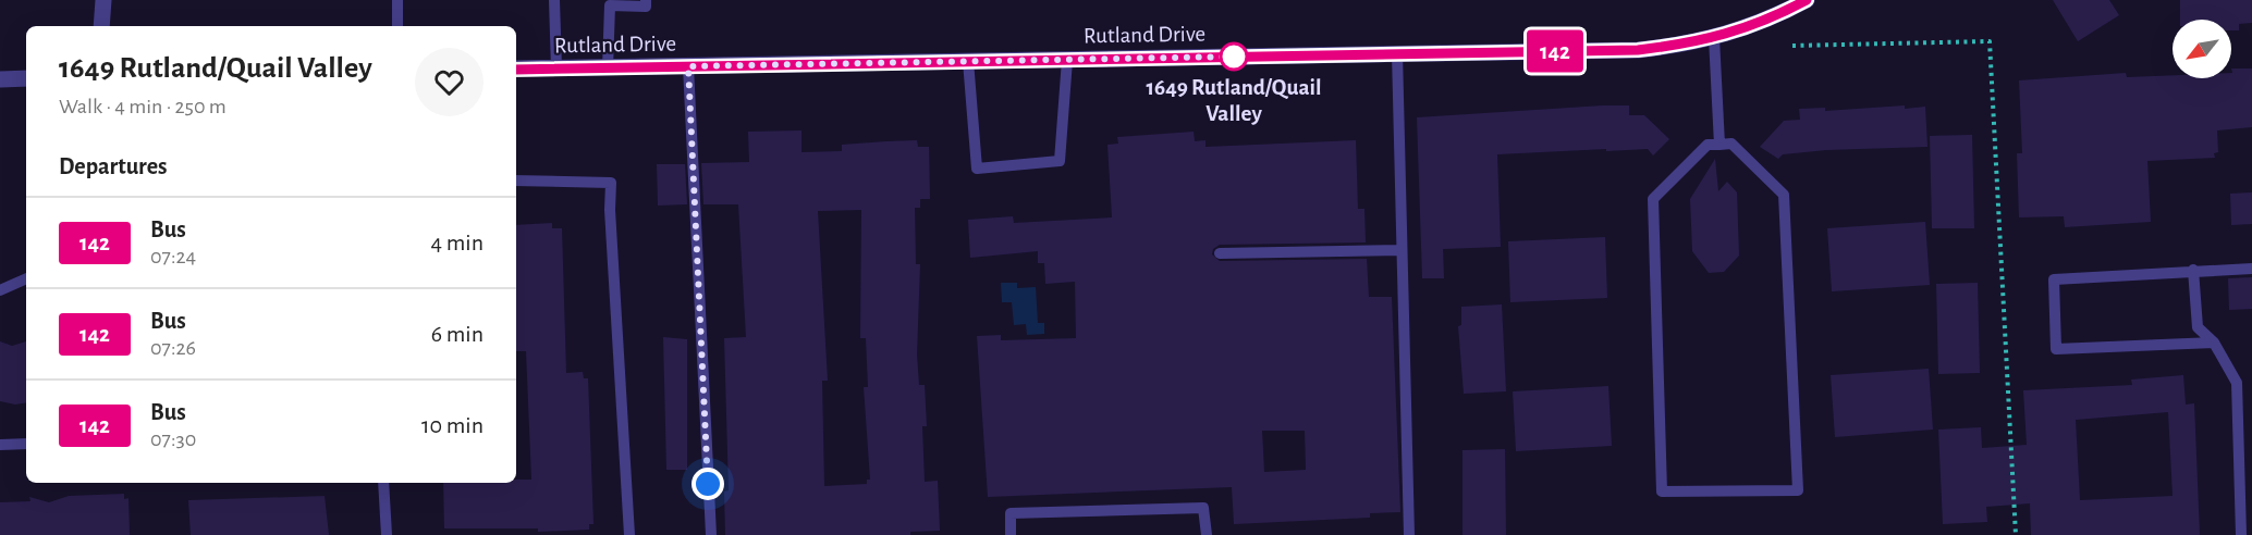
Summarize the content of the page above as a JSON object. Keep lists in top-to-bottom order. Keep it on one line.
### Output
{"streets":{"street":["Rutland Drive"]},"places":["1649 Rutland/Quail Valley"],"lines":["bus line 142"],"north":"bottom left","page":{"on_map":"142","heading":[["1649 Rutland/Quail Valley","Walk · 4 min · 250 m"],"Departures"],"list":[{"mark":"142","name":"Bus","note":"07:24","value":"4 min"},{"mark":"142","name":"Bus","note":"07:26","value":"6 min"},{"mark":"142","name":"Bus","note":"07:30","value":"10 min"}]}}
